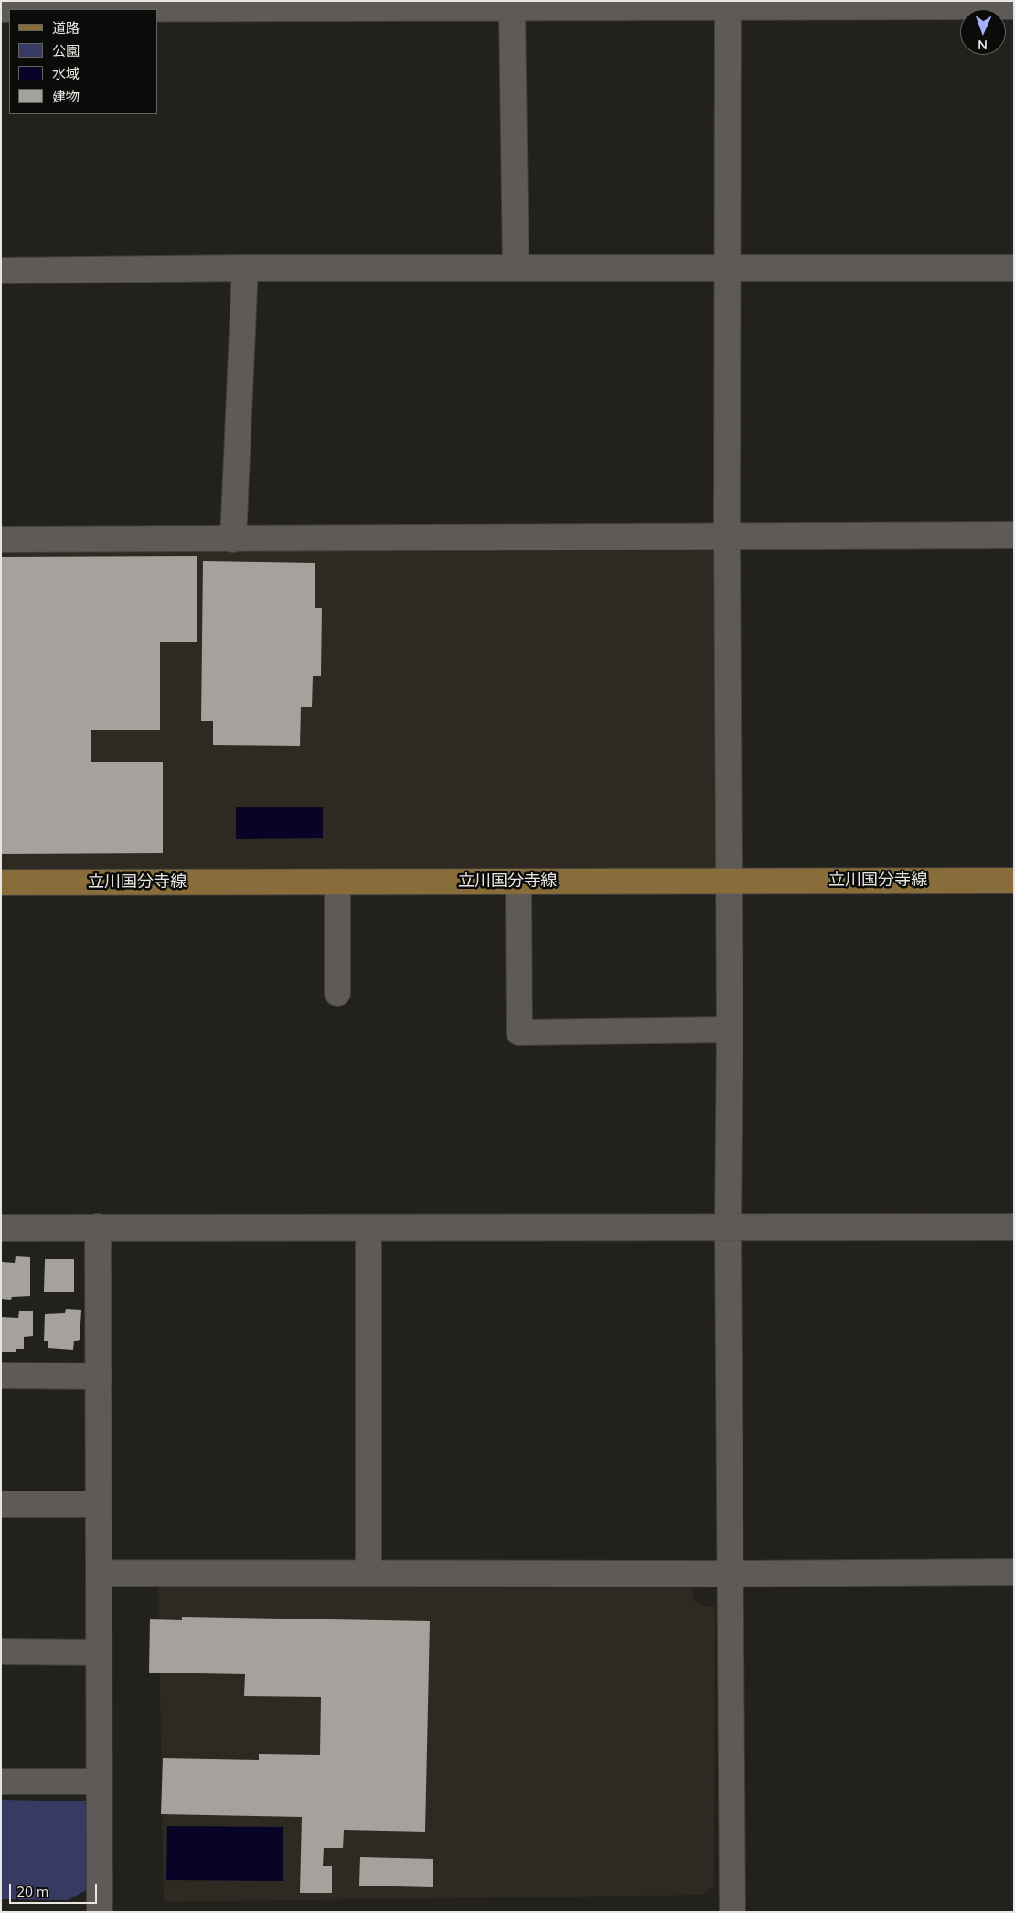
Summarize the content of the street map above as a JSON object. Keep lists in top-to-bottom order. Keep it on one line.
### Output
{"streets":{"main road":["立川国分寺線"]},"legend":["道路","公園","水域","建物"],"scale_bar":"20 m","north":"bottom"}
